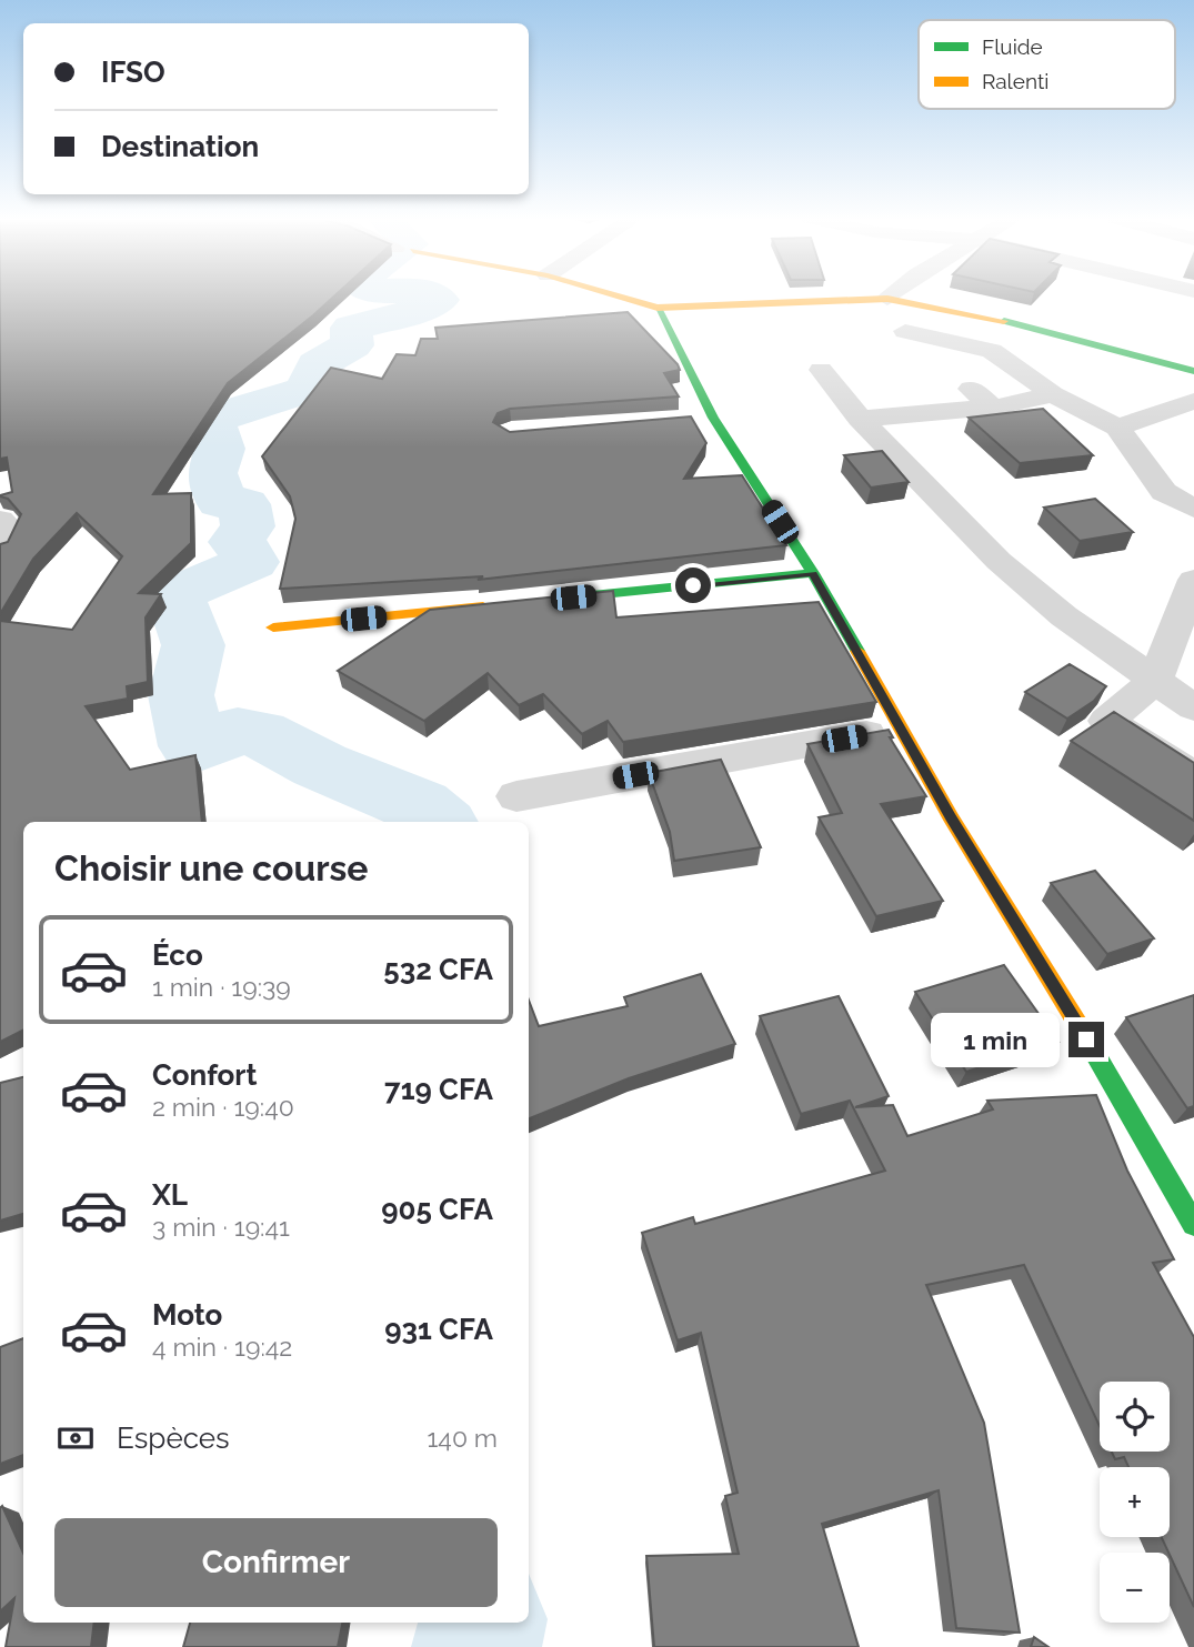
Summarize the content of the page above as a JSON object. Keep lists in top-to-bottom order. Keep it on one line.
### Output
{"legend":["Fluide","Ralenti"],"page":{"banner":["IFSO","Destination"],"heading":"Choisir une course","list":[{"name":"Éco","note":"1 min · 19:39","value":"532 CFA"},{"name":"Confort","note":"2 min · 19:40","value":"719 CFA"},{"name":"XL","note":"3 min · 19:41","value":"905 CFA"},{"name":"Moto","note":"4 min · 19:42","value":"931 CFA"}],"bubble":"1 min","map_buttons":["+","−"],"pay":["Espèces","140 m"],"buttons":"Confirmer"}}
